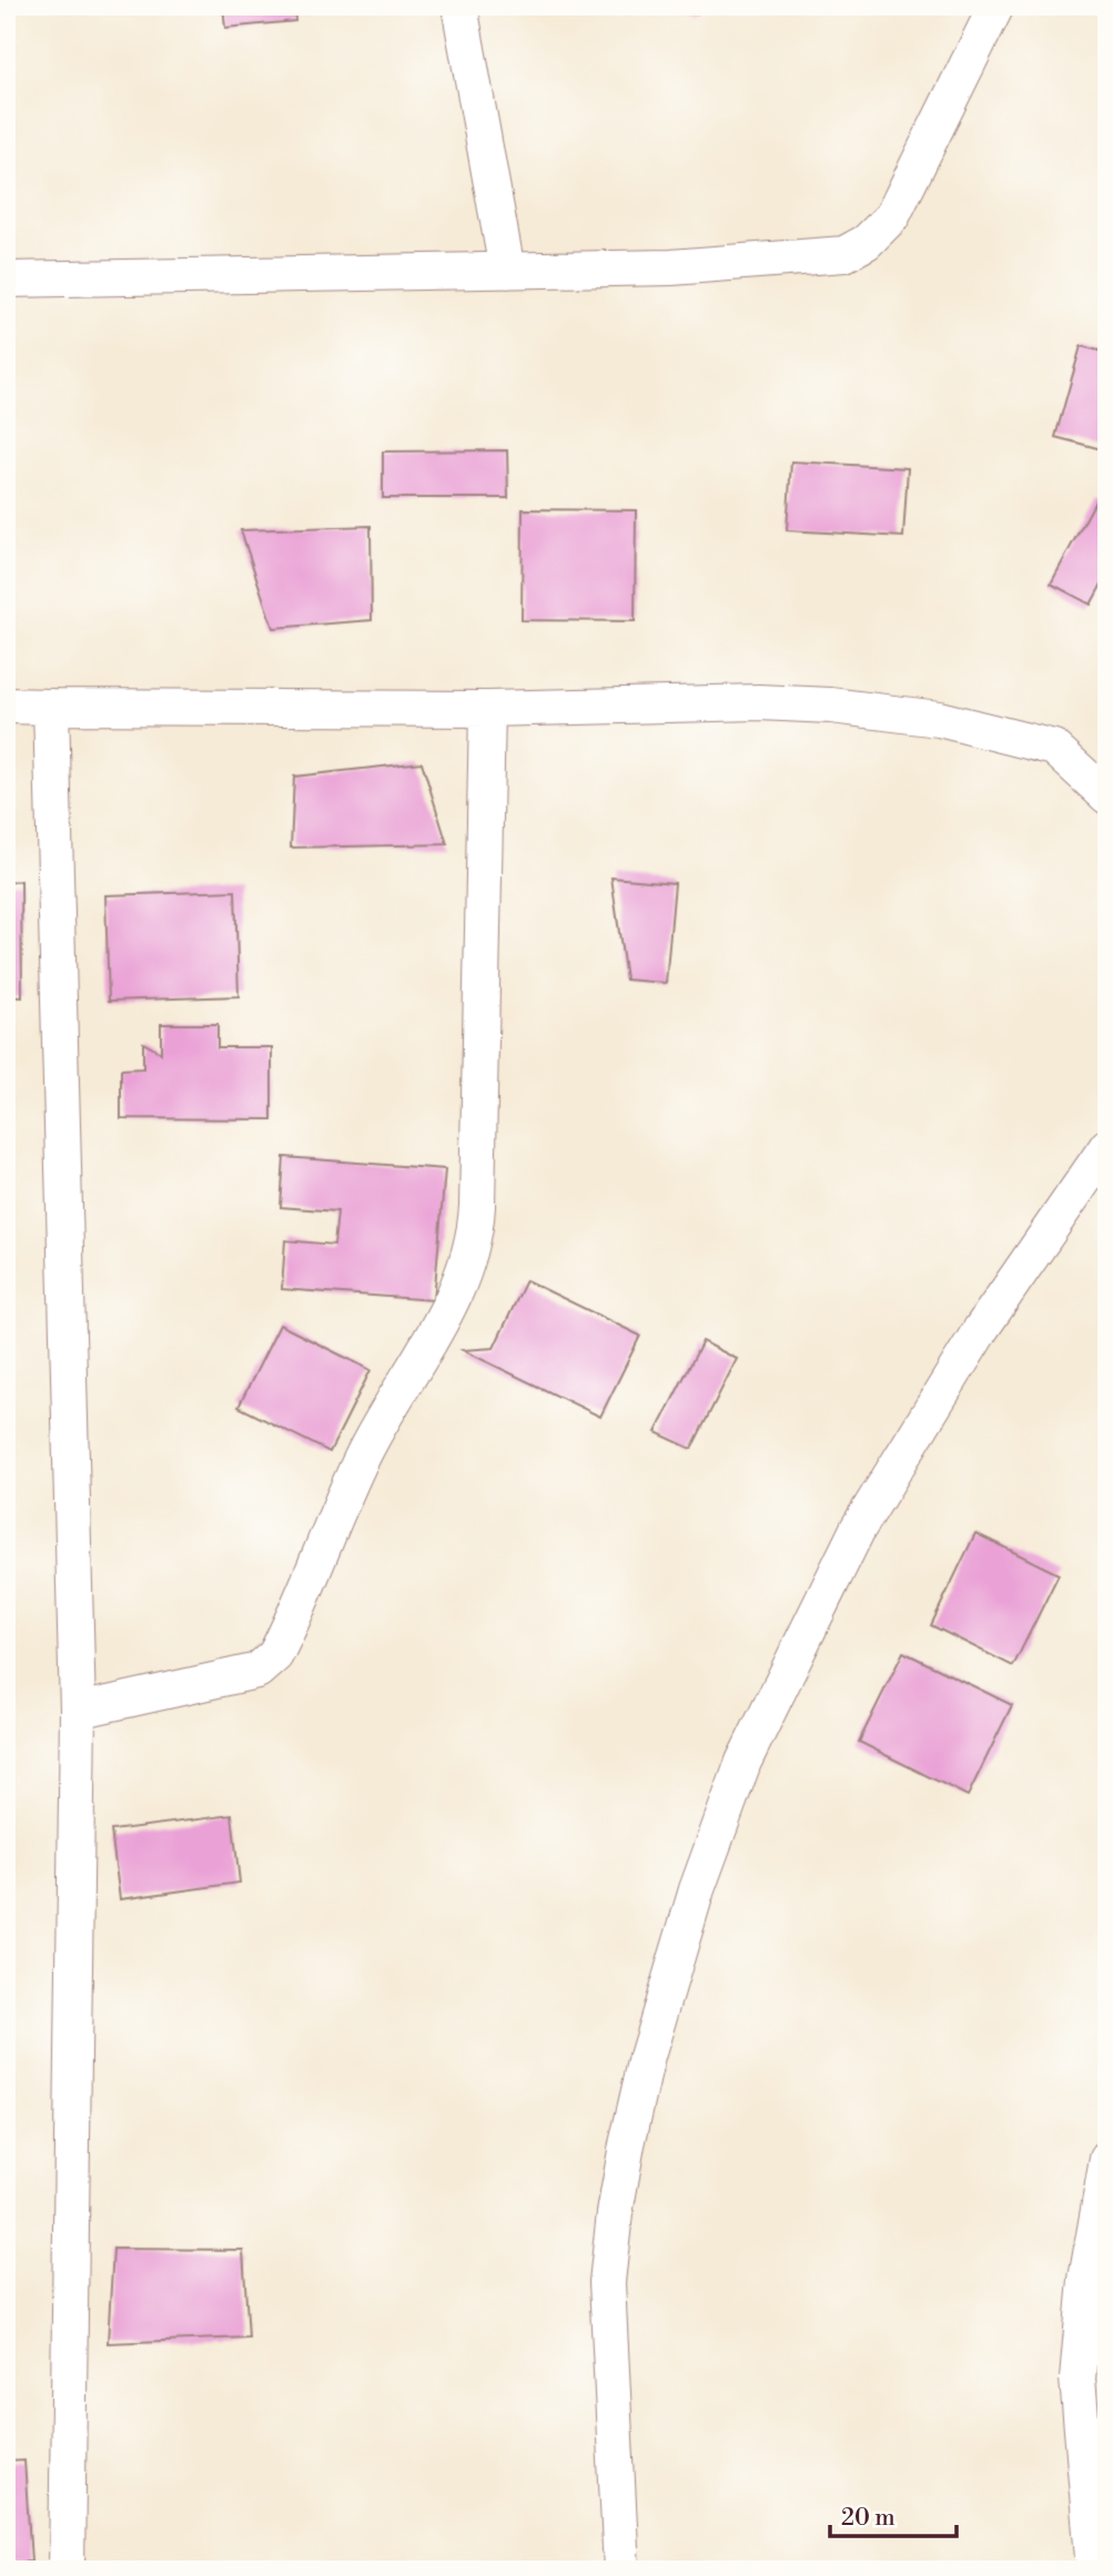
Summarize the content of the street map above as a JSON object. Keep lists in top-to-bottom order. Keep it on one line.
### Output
{"scale_bar":"20 m"}
